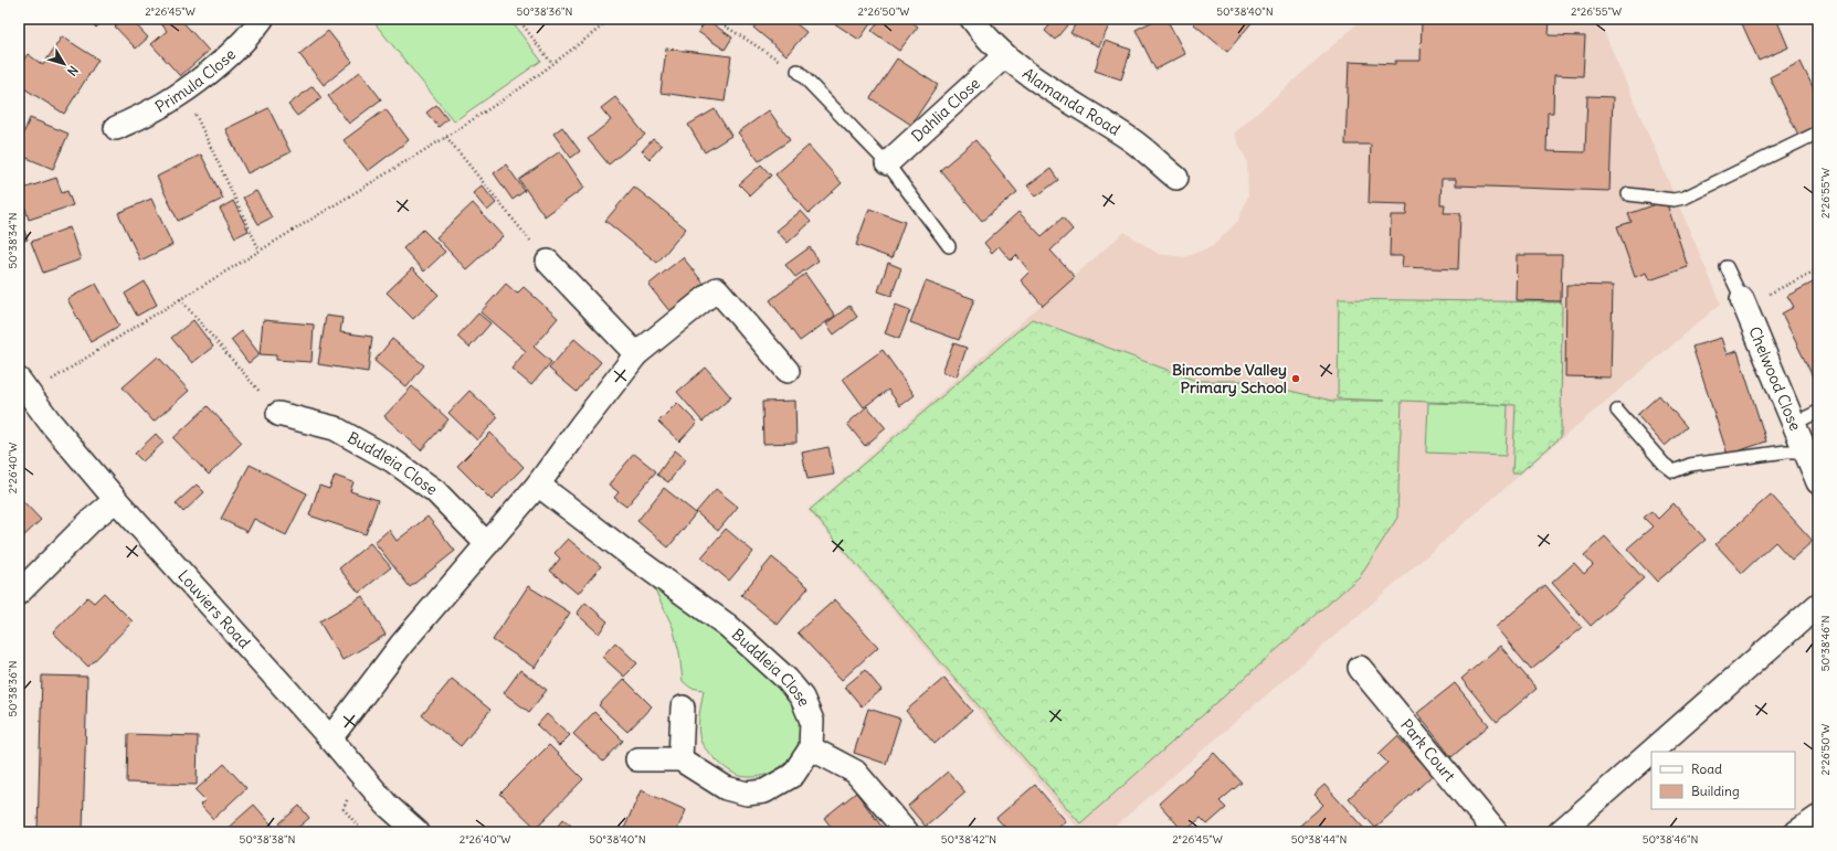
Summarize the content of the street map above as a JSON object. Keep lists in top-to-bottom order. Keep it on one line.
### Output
{"streets":{"street":["Primula Close","Alamanda Road","Dahlia Close","Chelwood Close","Buddleia Close","Louviers Road","Park Court"]},"crossings":[["Alamanda Road","Dahlia Close"]],"places":["Bincombe Valley Primary School"],"legend":["Road","Building"],"north":"bottom right","coordinates":["2°26'45\"W","50°38'36\"N","2°26'50\"W","50°38'40\"N","2°26'55\"W","50°38'34\"N","2°26'40\"W","50°38'46\"N","50°38'38\"N","50°38'42\"N","50°38'44\"N"]}
